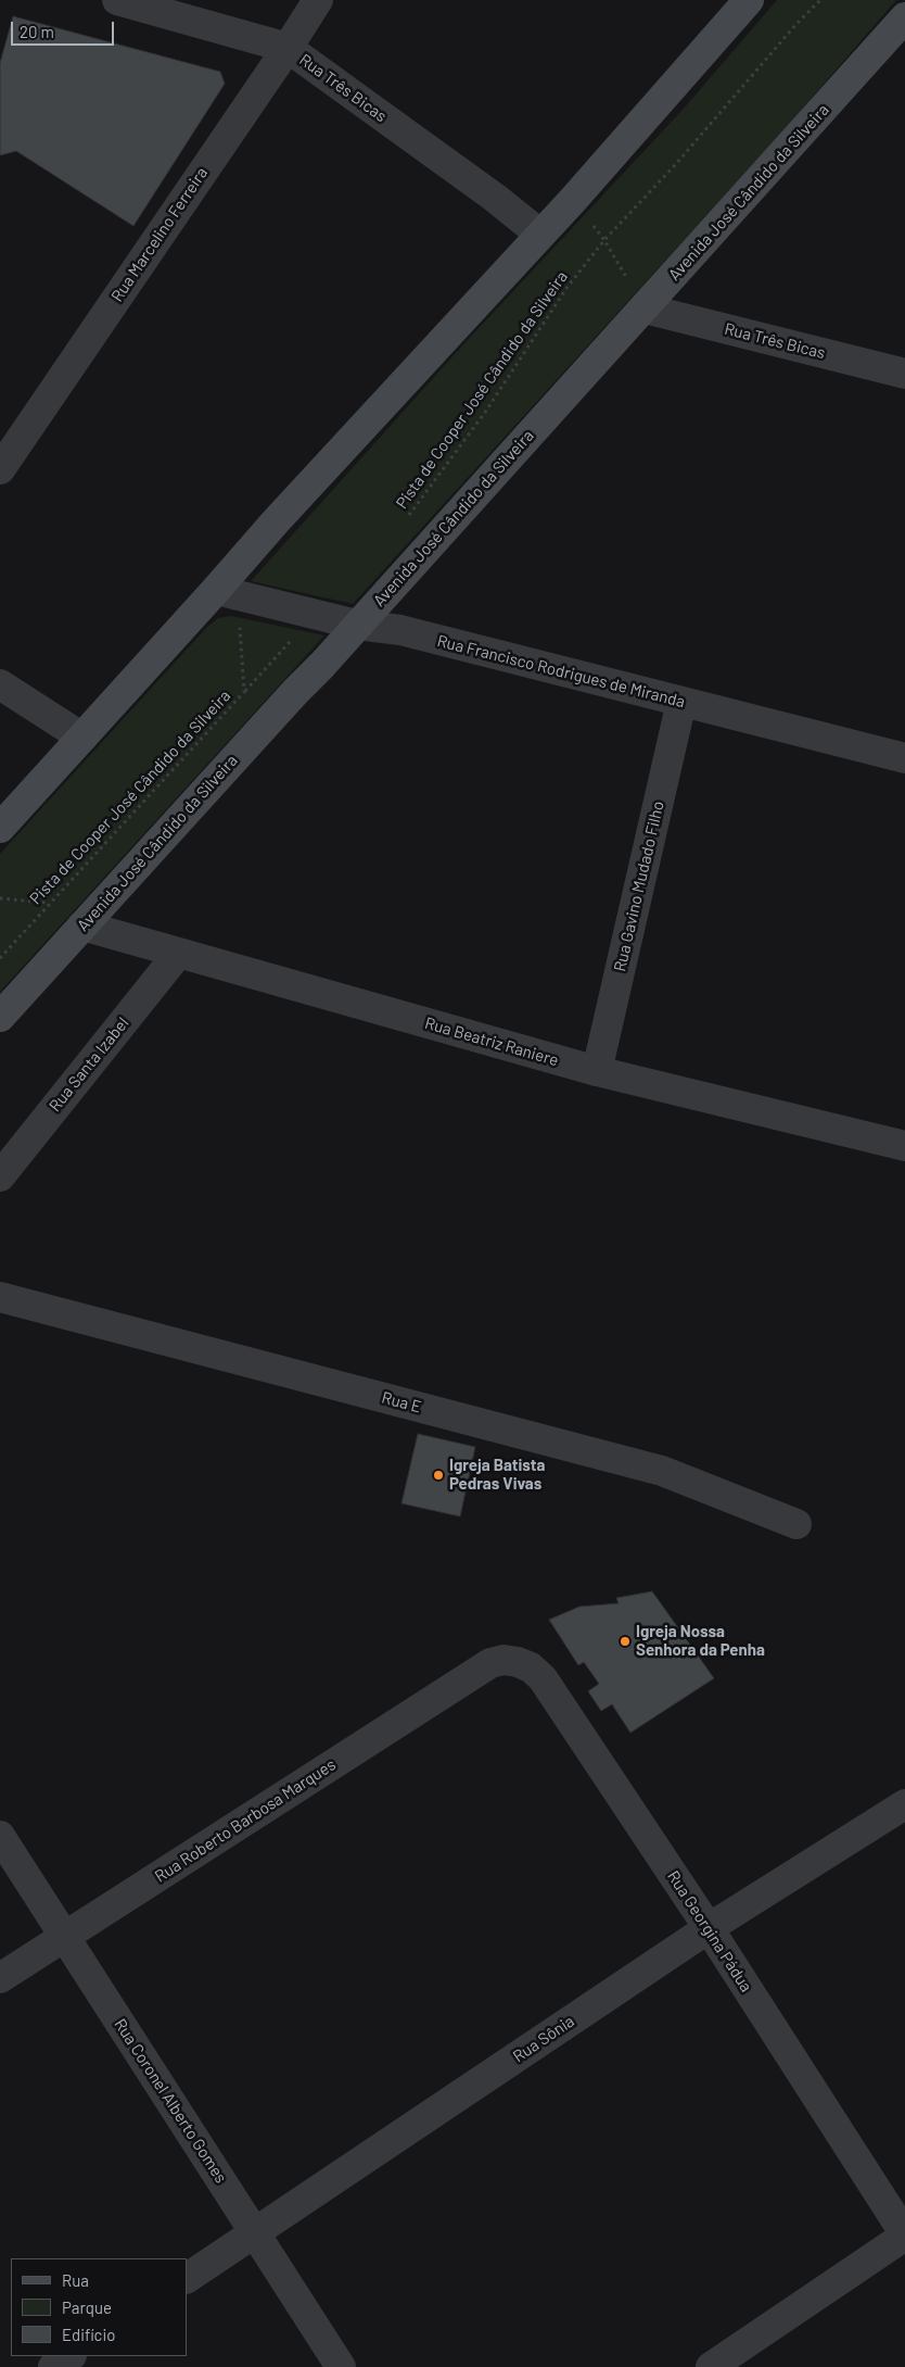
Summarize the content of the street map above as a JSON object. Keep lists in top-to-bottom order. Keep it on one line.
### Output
{"streets":{"main road":["Avenida José Cândido da Silveira"],"street":["Rua Três Bicas","Rua Marcelino Ferreira","Rua Francisco Rodrigues de Miranda","Rua Gavino Mudado Filho","Rua Beatriz Raniere","Rua Santa Izabel","Rua E","Rua Roberto Barbosa Marques","Rua Georgina Pádua","Rua Sônia","Rua Coronel Alberto Gomes"],"path":["Pista de Cooper José Cândido da Silveira"]},"crossings":[["Rua Três Bicas","Avenida José Cândido da Silveira"],["Rua Três Bicas","Rua Marcelino Ferreira"],["Avenida José Cândido da Silveira","Rua Francisco Rodrigues de Miranda"],["Avenida José Cândido da Silveira","Rua Beatriz Raniere"],["Pista de Cooper José Cândido da Silveira","Rua Francisco Rodrigues de Miranda"],["Rua Francisco Rodrigues de Miranda","Rua Gavino Mudado Filho"],["Rua Gavino Mudado Filho","Rua Beatriz Raniere"],["Rua Beatriz Raniere","Rua Santa Izabel"],["Rua Roberto Barbosa Marques","Rua Georgina Pádua"],["Rua Roberto Barbosa Marques","Rua Coronel Alberto Gomes"],["Rua Georgina Pádua","Rua Sônia"],["Rua Sônia","Rua Coronel Alberto Gomes"]],"places":["Igreja Batista Pedras Vivas","Igreja Nossa Senhora da Penha"],"legend":["Rua","Parque","Edifício"],"scale_bar":"20 m"}
